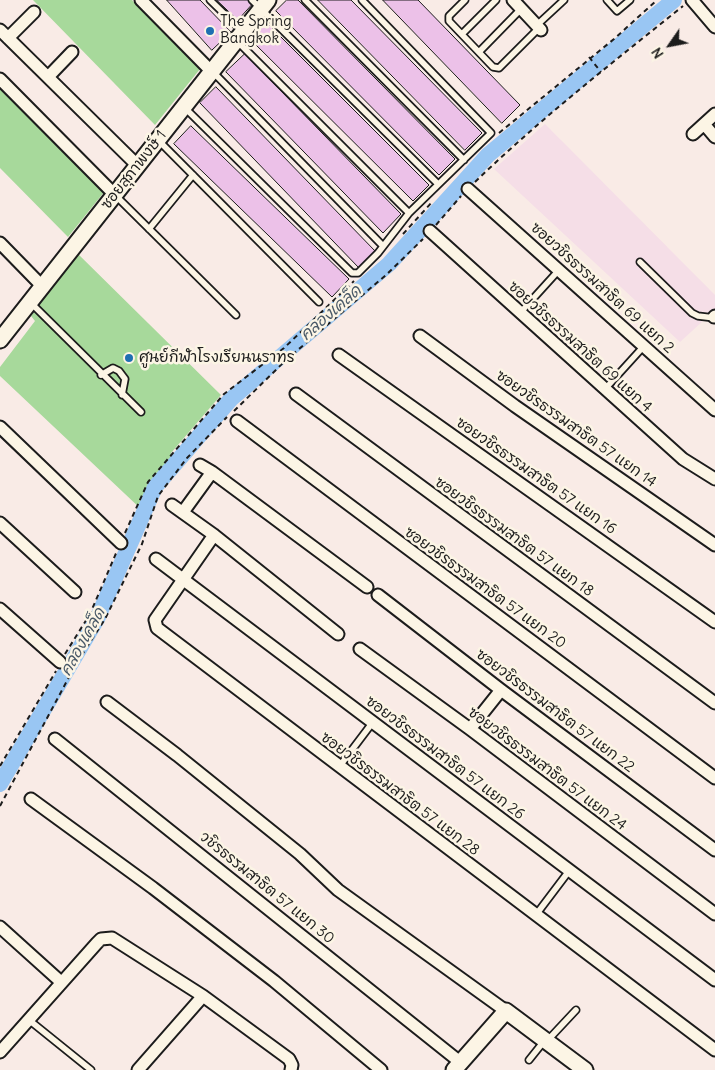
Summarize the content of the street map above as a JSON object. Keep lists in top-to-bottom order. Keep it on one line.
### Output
{"streets":{"street":["ซอยสุภาพงษ์ 1","ซอยวชิรธรรมสาธิต 69 แยก 2","ซอยวชิรธรรมสาธิต 69 แยก 4","ซอยวชิรธรรมสาธิต 57 แยก 14","ซอยวชิรธรรมสาธิต 57 แยก 16","ซอยวชิรธรรมสาธิต 57 แยก 18","ซอยวชิรธรรมสาธิต 57 แยก 20","ซอยวชิรธรรมสาธิต 57 แยก 22","ซอยวชิรธรรมสาธิต 57 แยก 26","ซอยวชิรธรรมสาธิต 57 แยก 24","ซอยวชิรธรรมสาธิต 57 แยก 28","วชิรธรรมสาธิต 57 แยก 30"]},"crossings":[["ซอยวชิรธรรมสาธิต 57 แยก 26","ซอยวชิรธรรมสาธิต 57 แยก 28"]],"water":["คลองเคล็ด"],"places":["The Spring Bangkok","ศูนย์กีฬาโรงเรียนนราทร"],"north":"bottom left"}
